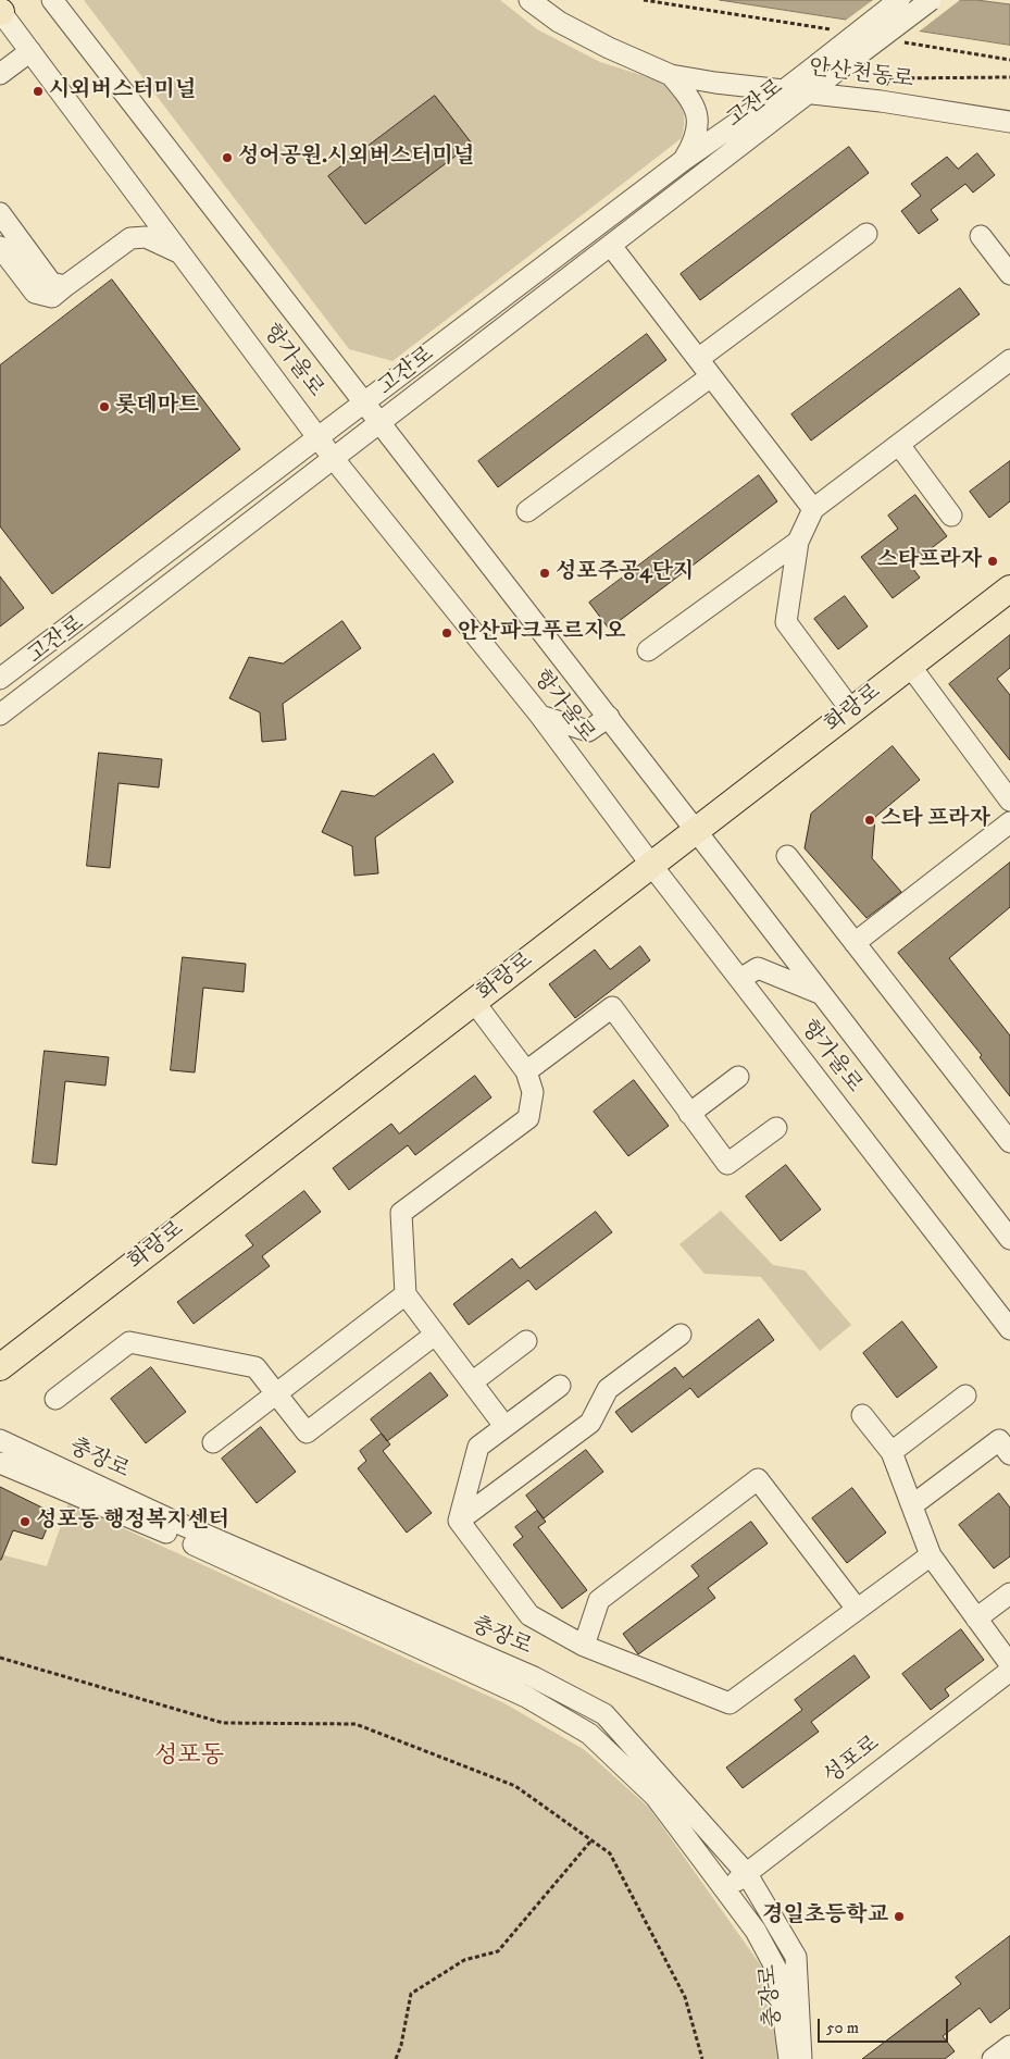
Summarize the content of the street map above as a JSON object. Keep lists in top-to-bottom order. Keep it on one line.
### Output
{"streets":{"main road":["화랑로"],"street":["안산천동로","고잔로","항가울로","충장로","성포로"]},"crossings":[["안산천동로","고잔로"],["고잔로","항가울로"],["항가울로","화랑로"],["충장로","성포로"]],"districts":["성포동"],"places":["시외버스터미널","성어공원.시외버스터미널","롯데마트","스타프라자","성포주공4단지","안산파크푸르지오","스타 프라자","성포동 행정복지센터","경일초등학교"],"scale_bar":"50 m"}
